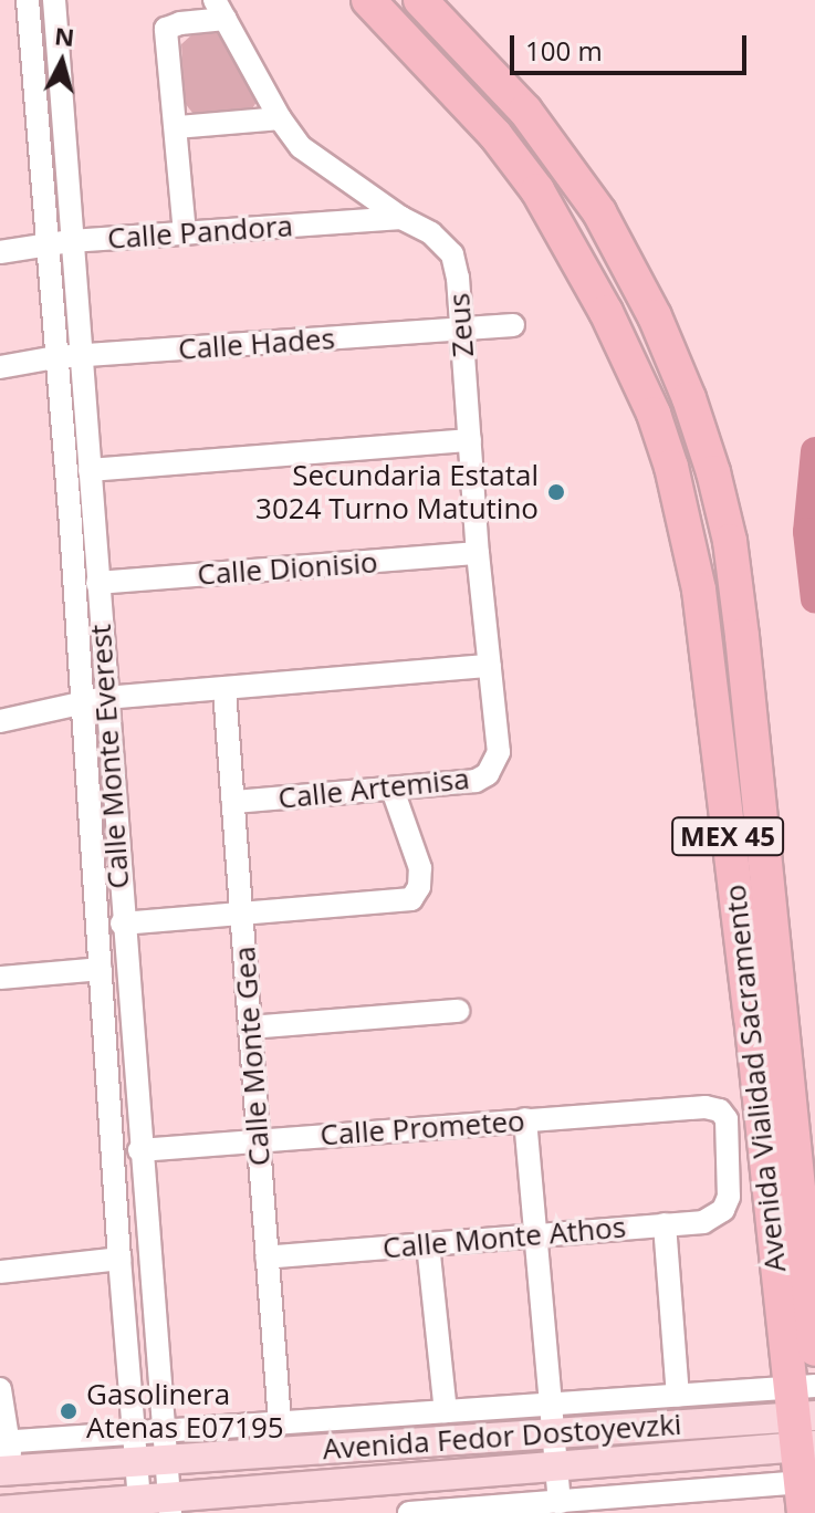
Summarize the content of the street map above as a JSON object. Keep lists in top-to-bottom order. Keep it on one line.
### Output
{"streets":{"highway":["MEX 45","Avenida Vialidad Sacramento"],"main road":["Avenida Fedor Dostoyevzki"],"street":["Calle Pandora","Zeus","Calle Hades","Calle Dionisio","Calle Monte Everest","Calle Artemisa","Calle Monte Gea","Calle Prometeo","Calle Monte Athos"]},"crossings":[["Calle Pandora","Zeus"],["Calle Pandora","Calle Monte Everest"],["Zeus","Calle Hades"],["Zeus","Calle Dionisio"],["Zeus","Calle Artemisa"],["Calle Hades","Calle Monte Everest"],["Calle Dionisio","Calle Monte Everest"],["Calle Monte Everest","Calle Prometeo"],["Calle Monte Everest","Avenida Fedor Dostoyevzki"],["Calle Artemisa","Calle Monte Gea"],["Calle Monte Gea","Calle Prometeo"],["Calle Monte Gea","Calle Monte Athos"],["Calle Monte Gea","Avenida Fedor Dostoyevzki"],["Avenida Vialidad Sacramento","Avenida Fedor Dostoyevzki"],["Calle Prometeo","Calle Monte Athos"]],"places":["Secundaria Estatal 3024 Turno Matutino","Gasolinera Atenas E07195"],"scale_bar":"100 m","north":"top"}
